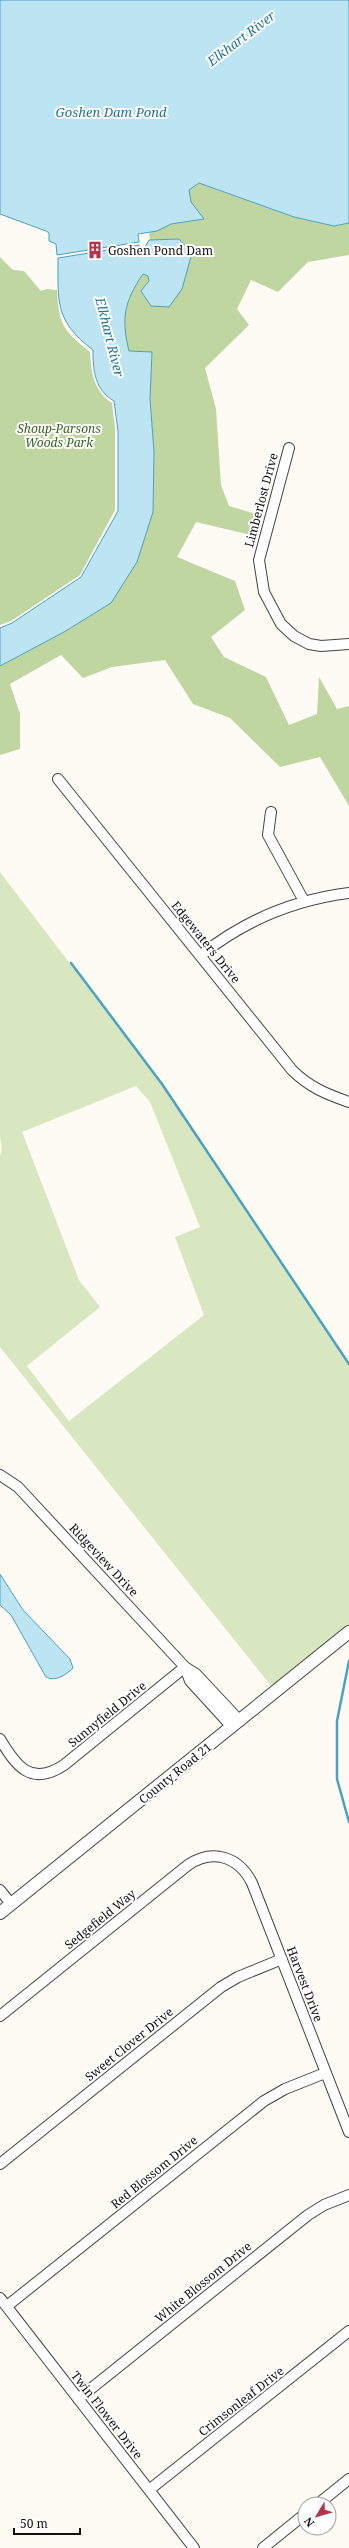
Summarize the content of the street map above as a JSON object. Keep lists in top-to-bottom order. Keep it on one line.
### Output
{"streets":{"street":["Limberlost Drive","Edgewaters Drive","Ridgeview Drive","Sunnyfield Drive","County Road 21","Sedgefield Way","Harvest Drive","Sweet Clover Drive","Red Blossom Drive","White Blossom Drive","Crimsonleaf Drive","Twin Flower Drive"]},"crossings":[["Ridgeview Drive","Sunnyfield Drive"],["Ridgeview Drive","County Road 21"],["Sedgefield Way","Harvest Drive"],["Harvest Drive","Sweet Clover Drive"],["Harvest Drive","Red Blossom Drive"],["Red Blossom Drive","Twin Flower Drive"],["White Blossom Drive","Twin Flower Drive"],["Crimsonleaf Drive","Twin Flower Drive"]],"water":["Elkhart River","Goshen Dam Pond"],"parks":["Shoup-Parsons Woods Park"],"places":{"building":["Goshen Pond Dam"]},"scale_bar":"50 m","north":"bottom left"}
